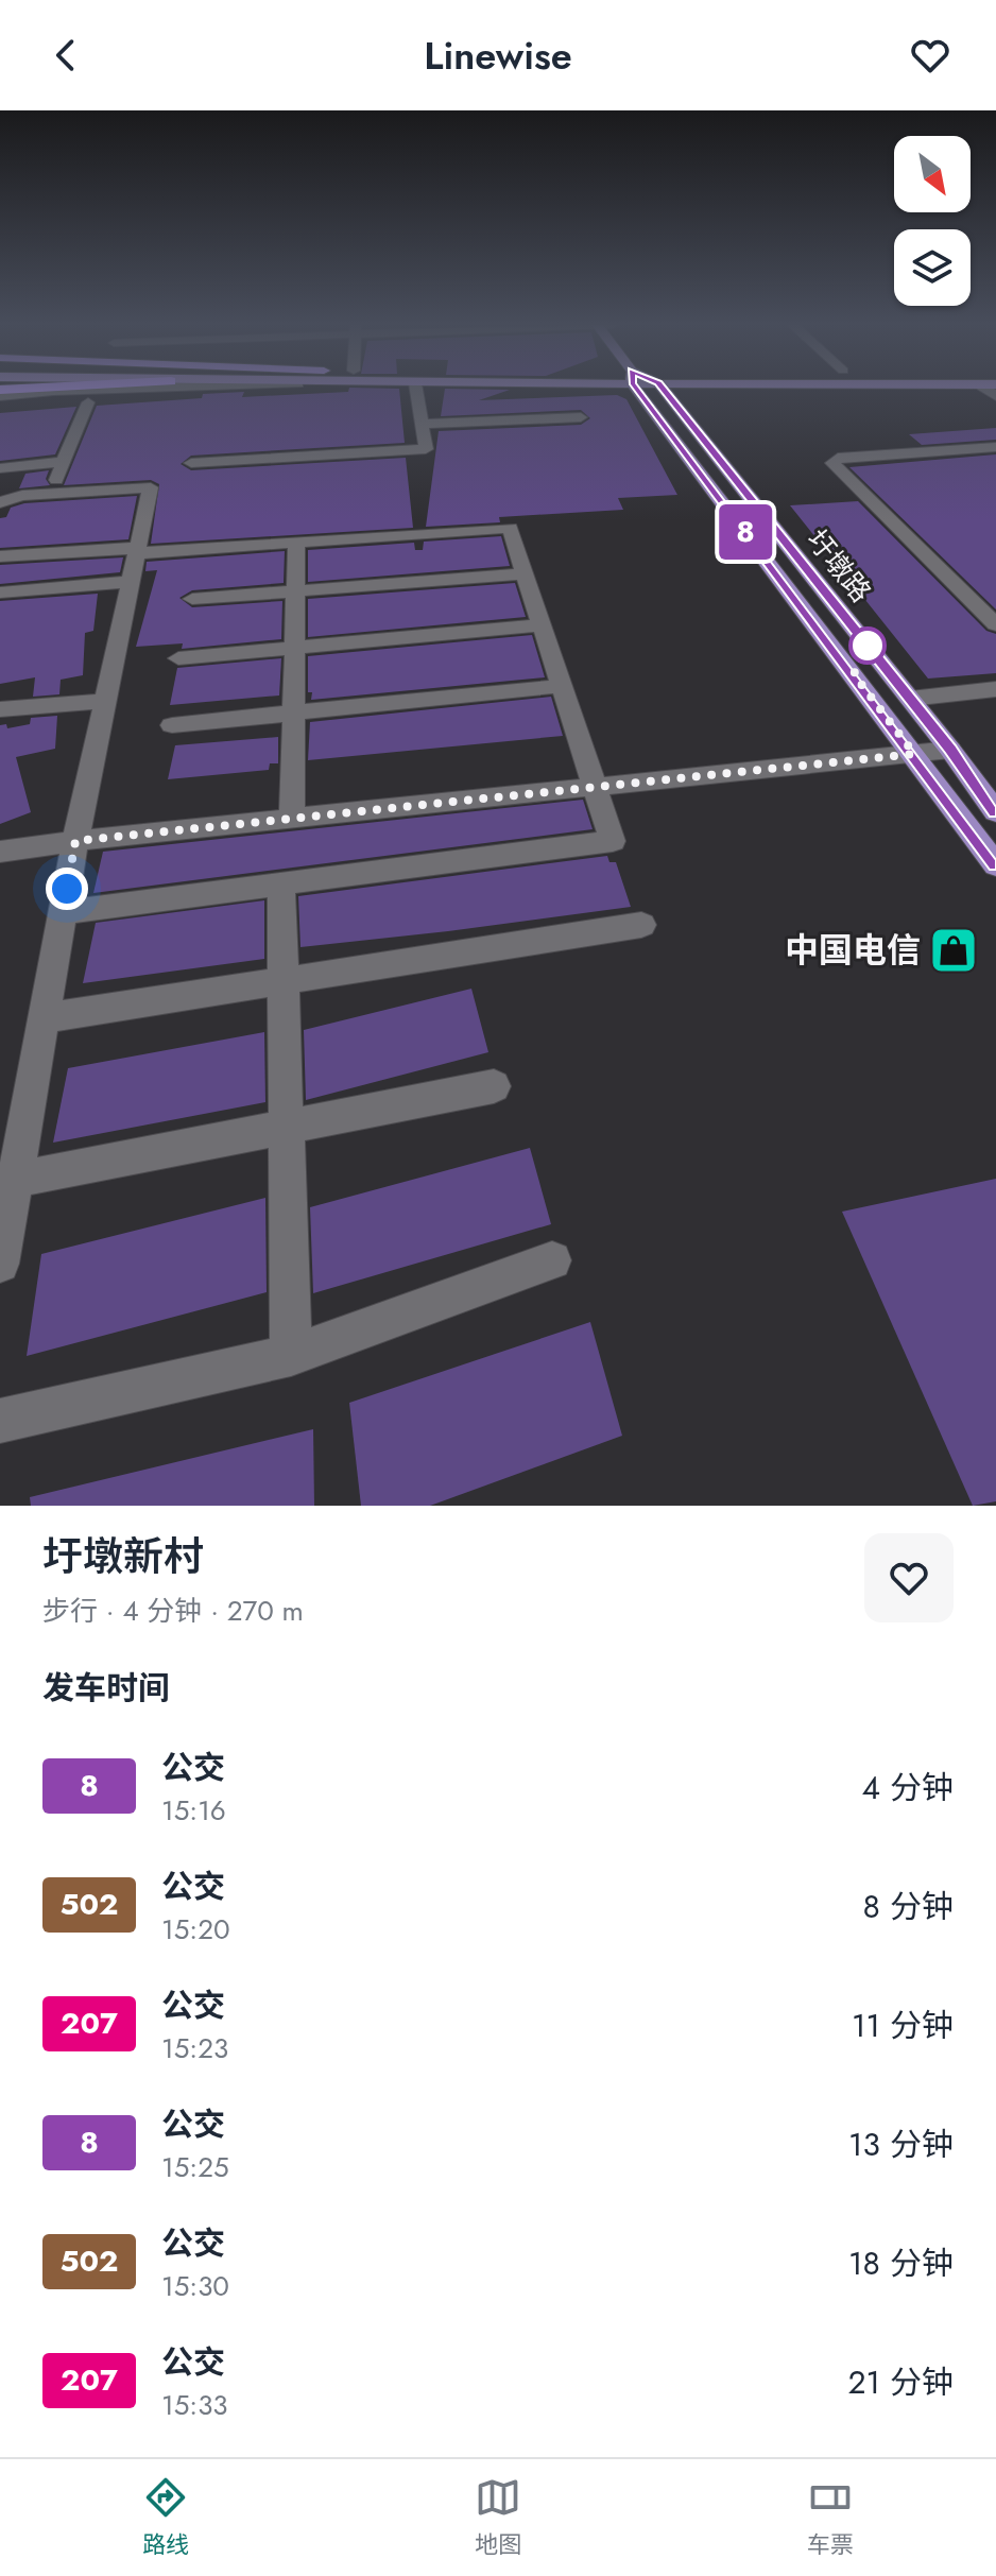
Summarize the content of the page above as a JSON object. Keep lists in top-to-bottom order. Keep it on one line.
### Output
{"streets":{"main road":["圩墩路"]},"places":{"shop":["中国电信"]},"lines":["bus line 8"],"north":"bottom right","page":{"header":"Linewise","on_map":"8","heading":[["圩墩新村","步行 · 4 分钟 · 270 m"],"发车时间"],"list":[{"mark":"8","name":"公交","note":"15:16","value":"4 分钟"},{"mark":"502","name":"公交","note":"15:20","value":"8 分钟"},{"mark":"207","name":"公交","note":"15:23","value":"11 分钟"},{"mark":"8","name":"公交","note":"15:25","value":"13 分钟"},{"mark":"502","name":"公交","note":"15:30","value":"18 分钟"},{"mark":"207","name":"公交","note":"15:33","value":"21 分钟"}],"tabs":["路线","地图","车票"]}}
